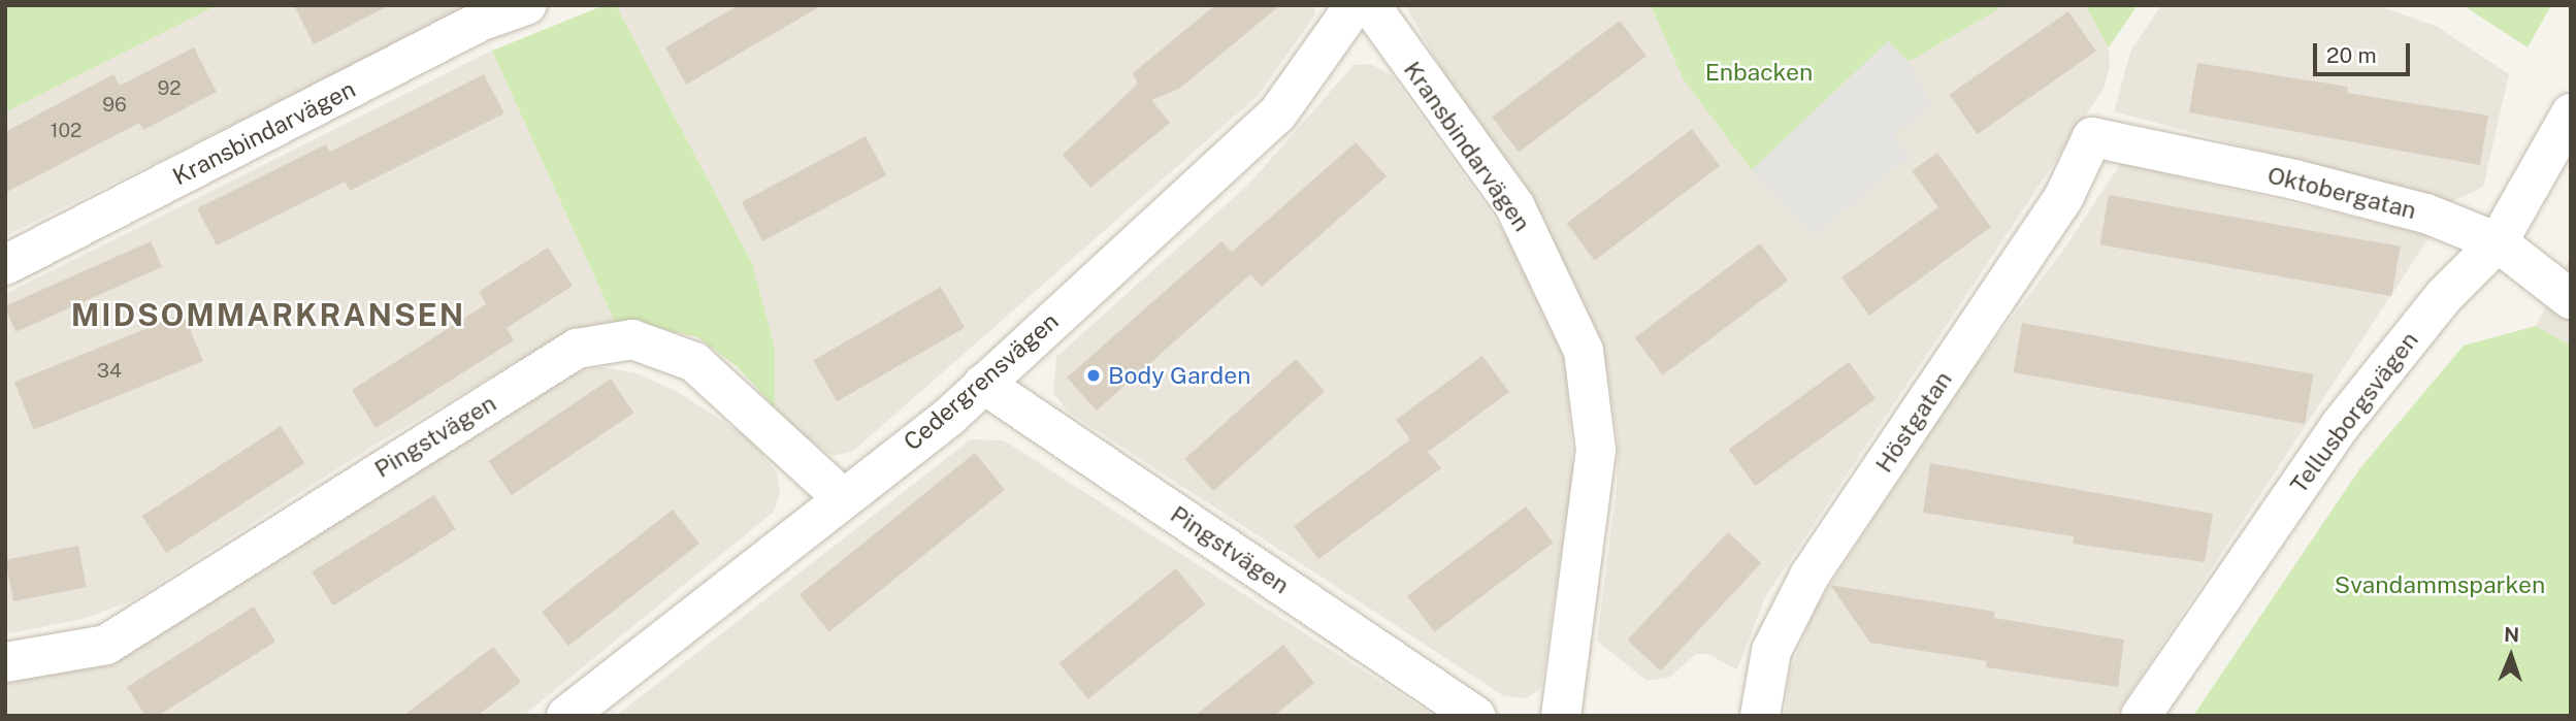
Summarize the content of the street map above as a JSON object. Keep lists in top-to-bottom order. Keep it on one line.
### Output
{"streets":{"street":["Kransbindarvägen","Oktobergatan","Cedergrensvägen","Tellusborgsvägen","Höstgatan","Pingstvägen"]},"crossings":[["Oktobergatan","Tellusborgsvägen"],["Oktobergatan","Höstgatan"],["Cedergrensvägen","Pingstvägen"]],"districts":["MIDSOMMARKRANSEN"],"parks":["Enbacken","Svandammsparken"],"places":["Body Garden"],"house_numbers":["92","96","102","34"],"scale_bar":"20 m","north":"top"}
